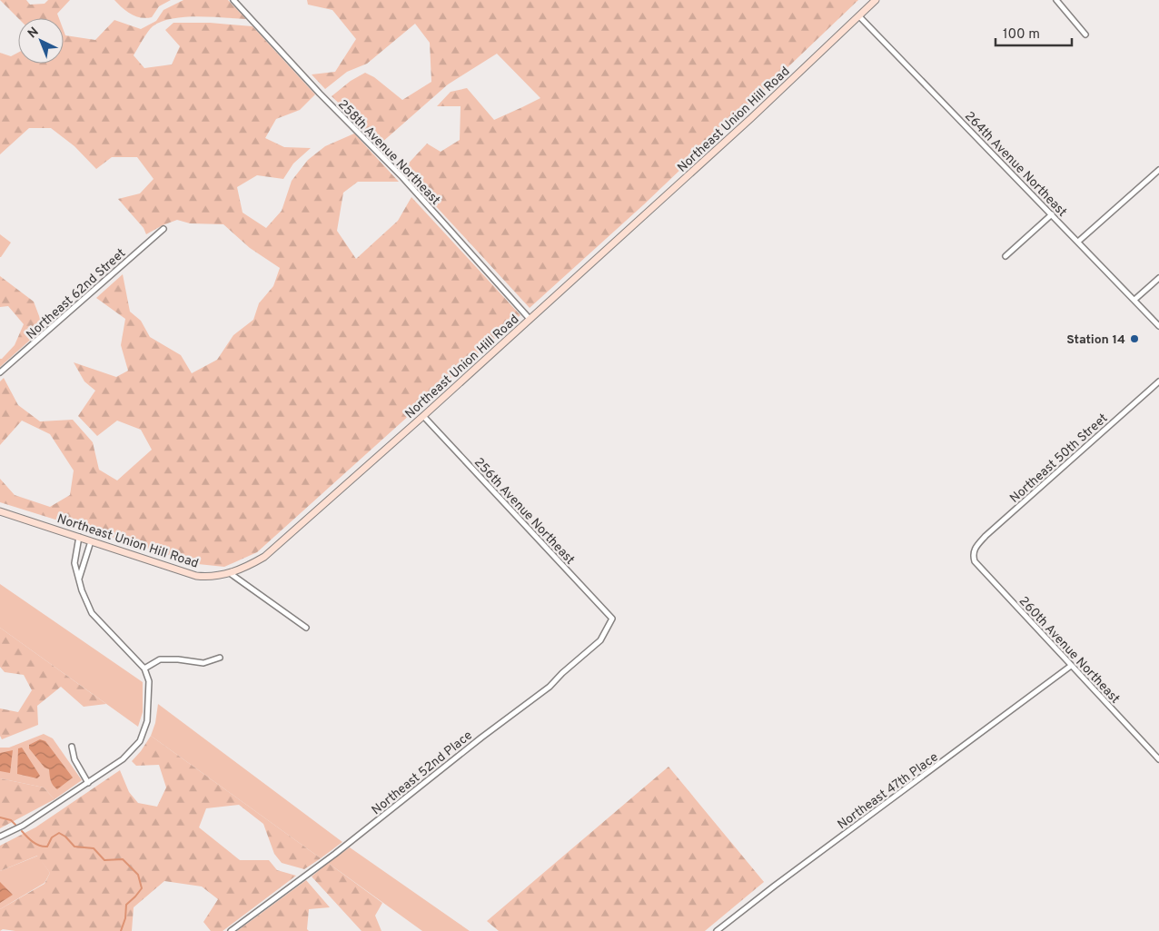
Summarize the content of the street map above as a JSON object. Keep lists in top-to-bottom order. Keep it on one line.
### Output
{"streets":{"street":["Northeast Union Hill Road","258th Avenue Northeast","264th Avenue Northeast","Northeast 62nd Street","Northeast 50th Street","256th Avenue Northeast","260th Avenue Northeast","Northeast 52nd Place","Northeast 47th Place"]},"crossings":[["Northeast Union Hill Road","258th Avenue Northeast"],["Northeast Union Hill Road","264th Avenue Northeast"],["Northeast Union Hill Road","256th Avenue Northeast"],["Northeast 50th Street","260th Avenue Northeast"],["256th Avenue Northeast","Northeast 52nd Place"],["260th Avenue Northeast","Northeast 47th Place"]],"places":["Station 14"],"scale_bar":"100 m","north":"top left"}
